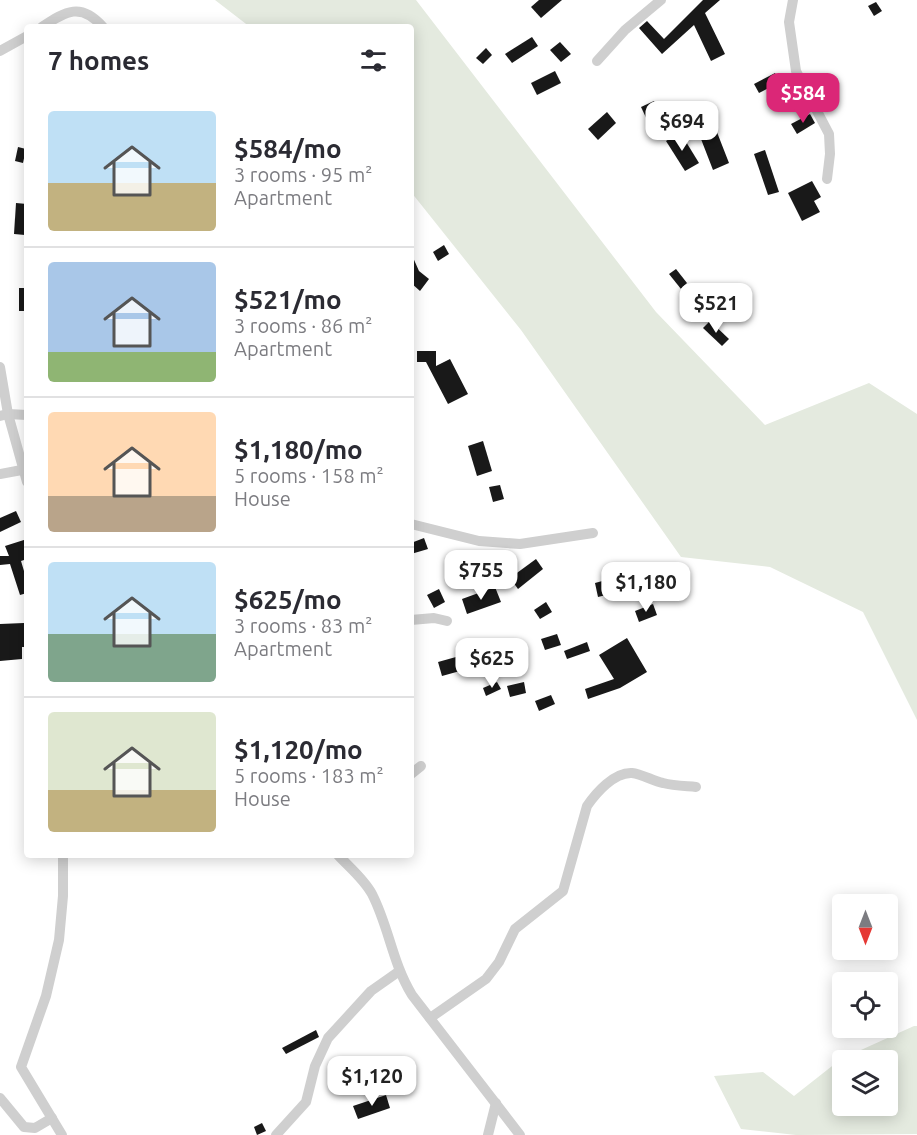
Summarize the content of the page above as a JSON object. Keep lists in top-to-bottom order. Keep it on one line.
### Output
{"north":"bottom","page":{"heading":"7 homes","price":["$584","$694","$521","$755","$1,180","$625","$1,120"],"list":[{"name":"$584/mo","note":"3 rooms · 95 m² · Apartment"},{"name":"$521/mo","note":"3 rooms · 86 m² · Apartment"},{"name":"$1,180/mo","note":"5 rooms · 158 m² · House"},{"name":"$625/mo","note":"3 rooms · 83 m² · Apartment"},{"name":"$1,120/mo","note":"5 rooms · 183 m² · House"}]}}
